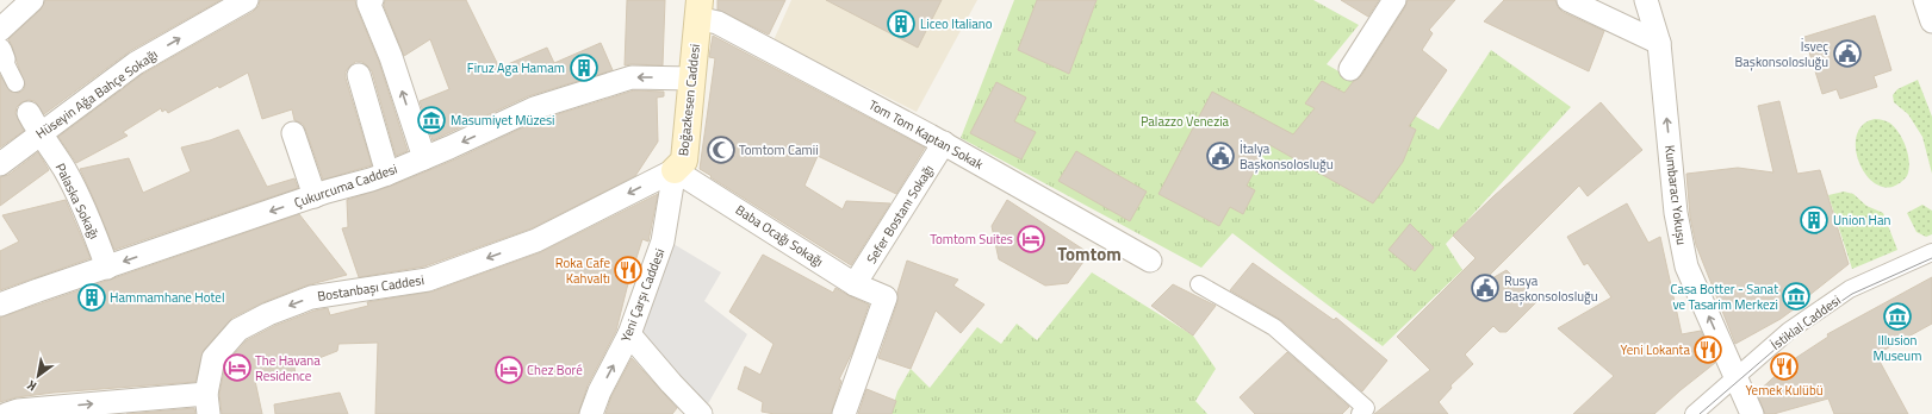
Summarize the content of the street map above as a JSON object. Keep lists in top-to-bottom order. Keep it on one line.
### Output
{"streets":{"main road":["Boğazkesen Caddesi"],"street":["Hüseyin Ağa Bahçe Sokağı","Tom Tom Kaptan Sokak","Çukurcuma Caddesi","Kumbaracı Yokuşu","Palaska Sokağı","Sefer Bostanı Sokağı","Baba Ocağı Sokağı","Bostanbaşı Caddesi","Yeni Çarşı Caddesi","İstiklal Caddesi"]},"crossings":[["Hüseyin Ağa Bahçe Sokağı","Palaska Sokağı"],["Boğazkesen Caddesi","Tom Tom Kaptan Sokak"],["Boğazkesen Caddesi","Çukurcuma Caddesi"],["Boğazkesen Caddesi","Baba Ocağı Sokağı"],["Boğazkesen Caddesi","Bostanbaşı Caddesi"],["Boğazkesen Caddesi","Yeni Çarşı Caddesi"],["Tom Tom Kaptan Sokak","Sefer Bostanı Sokağı"],["Çukurcuma Caddesi","Palaska Sokağı"],["Kumbaracı Yokuşu","İstiklal Caddesi"],["Sefer Bostanı Sokağı","Baba Ocağı Sokağı"],["Baba Ocağı Sokağı","Bostanbaşı Caddesi"],["Baba Ocağı Sokağı","Yeni Çarşı Caddesi"],["Bostanbaşı Caddesi","Yeni Çarşı Caddesi"]],"one_way":["Hüseyin Ağa Bahçe Sokağı","Çukurcuma Caddesi","Kumbaracı Yokuşu","Bostanbaşı Caddesi"],"districts":["Tomtom"],"parks":["Palazzo Venezia"],"places":{"building":["Liceo Italiano","Firuz Aga Hamam","Union Han","Hammamhane Hotel"],"public building":["İsveç Başkonsolosluğu","İtalya Başkonsolosluğu","Rusya Başkonsolosluğu"],"museum":["Masumiyet Müzesi","Casa Botter - Sanat ve Tasarim Merkezi","Illusion Museum"],"mosque":["Tomtom Camii"],"hotel":["Tomtom Suites","The Havana Residence","Chez Boré"],"restaurant":["Roka Cafe Kahvaltı","Yeni Lokanta","Yemek Kulübü"]},"north":"bottom left"}
